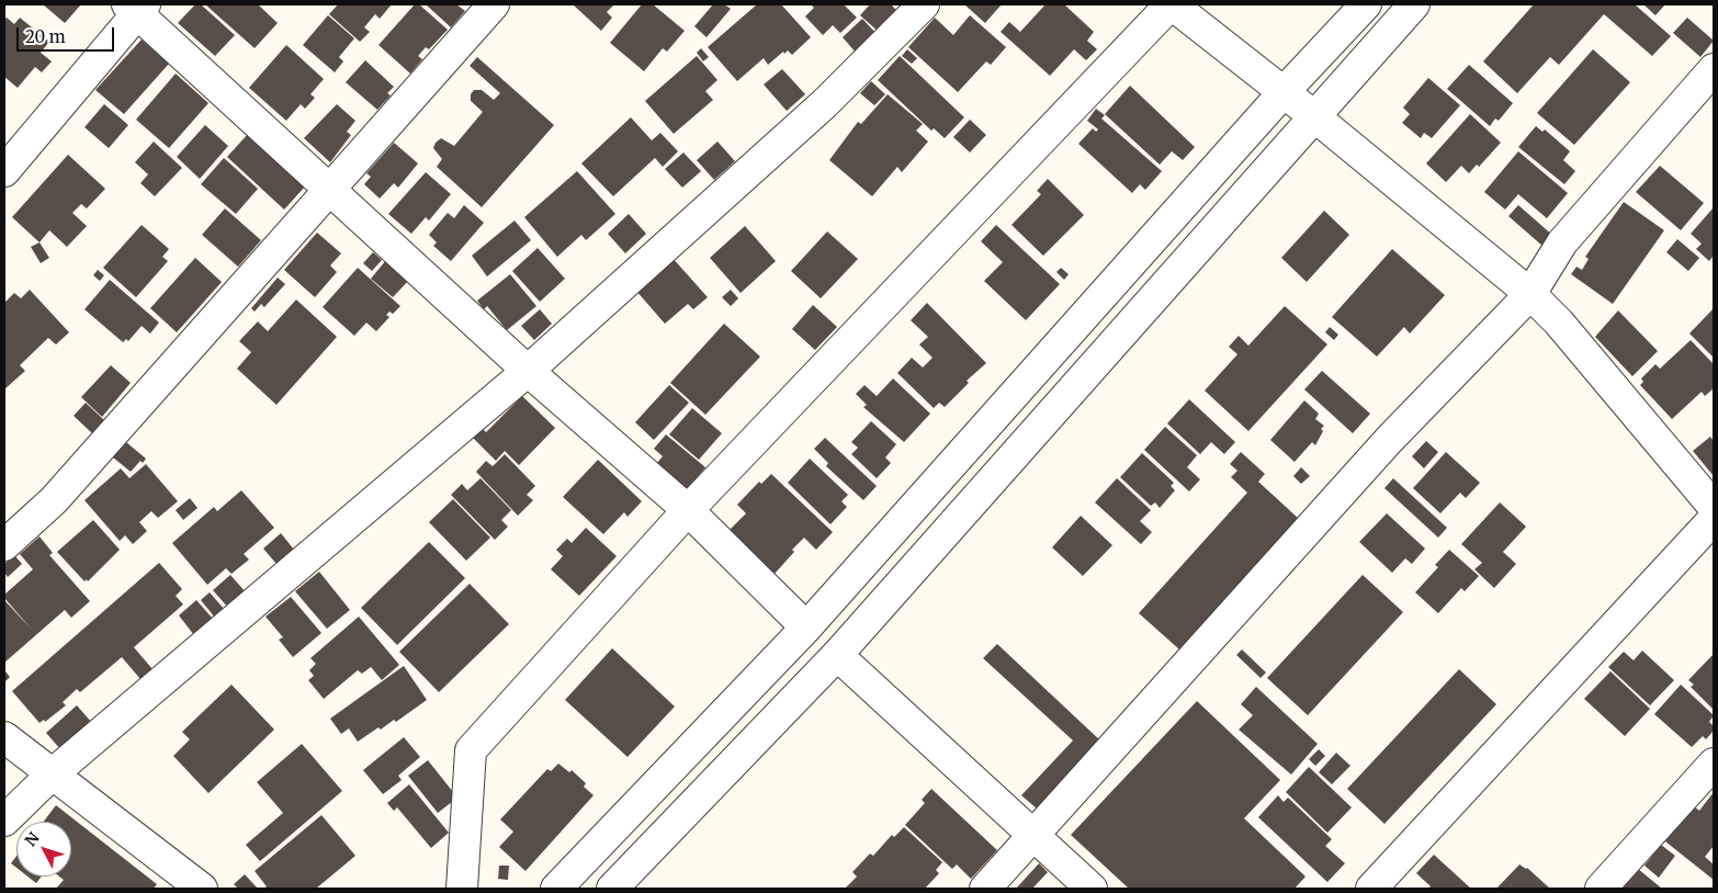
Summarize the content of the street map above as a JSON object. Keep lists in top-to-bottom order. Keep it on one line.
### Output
{"scale_bar":"20 m","north":"top left"}
